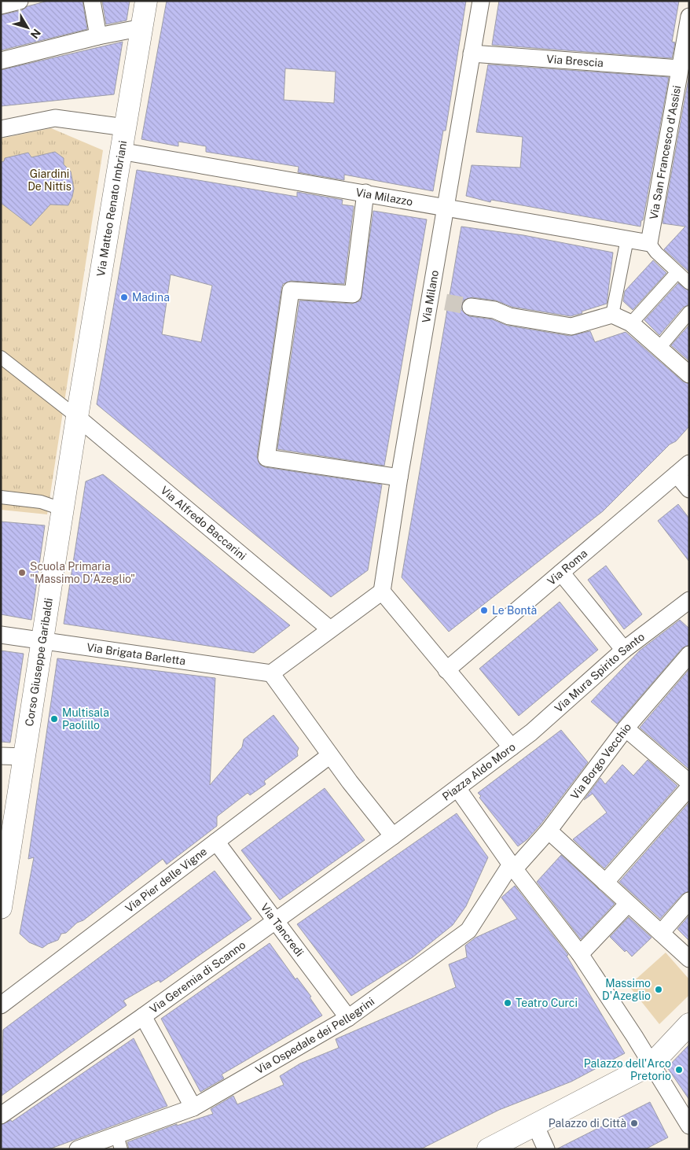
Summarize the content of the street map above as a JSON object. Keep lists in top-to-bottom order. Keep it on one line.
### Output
{"streets":{"street":["Via Brescia","Via San Francesco d'Assisi","Via Milazzo","Via Matteo Renato Imbriani","Via Milano","Via Alfredo Baccarini","Via Roma","Via Brigata Barletta","Corso Giuseppe Garibaldi","Via Mura Spirito Santo","Via Borgo Vecchio","Piazza Aldo Moro","Via Pier delle Vigne","Via Tancredi","Via Geremia di Scanno","Via Ospedale dei Pellegrini"]},"crossings":[["Via Brescia","Via San Francesco d'Assisi"],["Via Brescia","Via Milano"],["Via San Francesco d'Assisi","Via Milazzo"],["Via Milazzo","Via Matteo Renato Imbriani"],["Via Milazzo","Via Milano"],["Via Matteo Renato Imbriani","Via Alfredo Baccarini"],["Via Matteo Renato Imbriani","Corso Giuseppe Garibaldi"],["Via Milano","Piazza Aldo Moro"],["Via Alfredo Baccarini","Corso Giuseppe Garibaldi"],["Via Roma","Piazza Aldo Moro"],["Via Brigata Barletta","Corso Giuseppe Garibaldi"],["Via Mura Spirito Santo","Piazza Aldo Moro"],["Via Borgo Vecchio","Via Ospedale dei Pellegrini"],["Piazza Aldo Moro","Via Geremia di Scanno"],["Via Pier delle Vigne","Via Tancredi"],["Via Tancredi","Via Geremia di Scanno"],["Via Tancredi","Via Ospedale dei Pellegrini"]],"parks":["Giardini De Nittis"],"places":["Madina","Scuola Primaria \"Massimo D'Azeglio\"","Le Bontà","Multisala Paolillo","Massimo D'Azeglio","Teatro Curci","Palazzo dell'Arco Pretorio","Palazzo di Città"],"north":"bottom right"}
